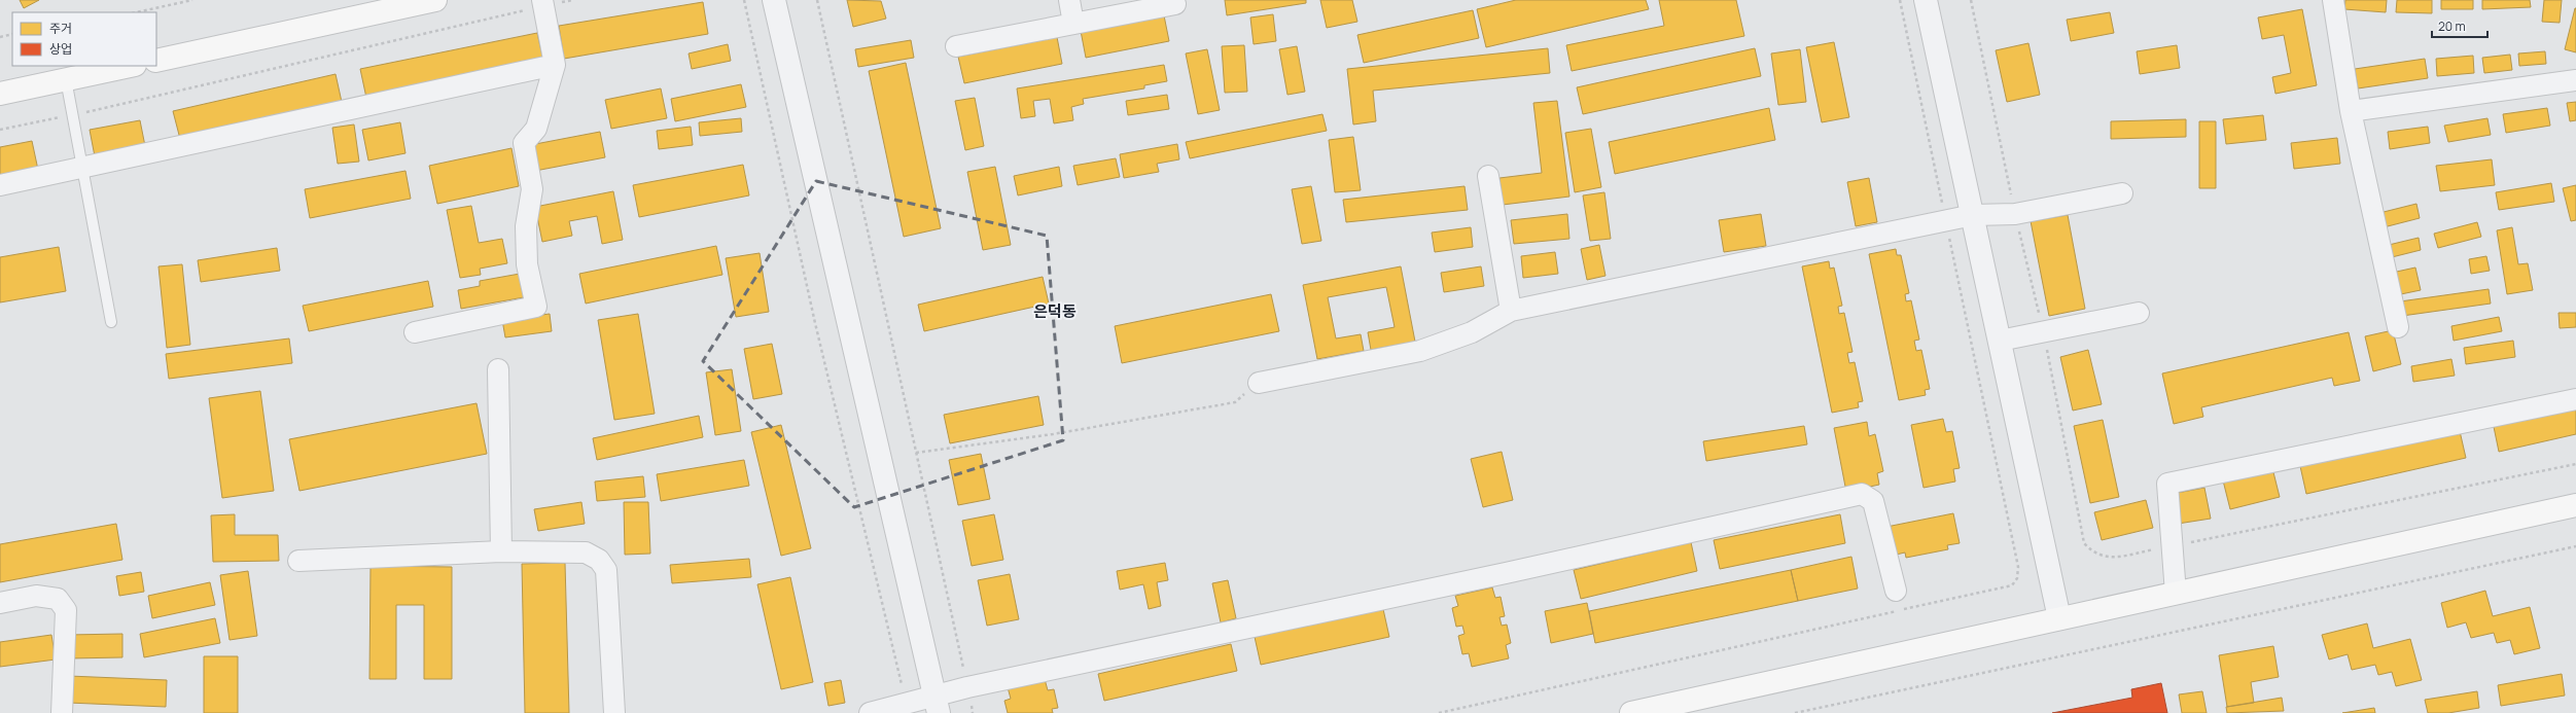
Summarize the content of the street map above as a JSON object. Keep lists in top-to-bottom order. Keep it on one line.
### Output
{"districts":["은덕동"],"legend":["주거","상업"],"scale_bar":"20 m"}
